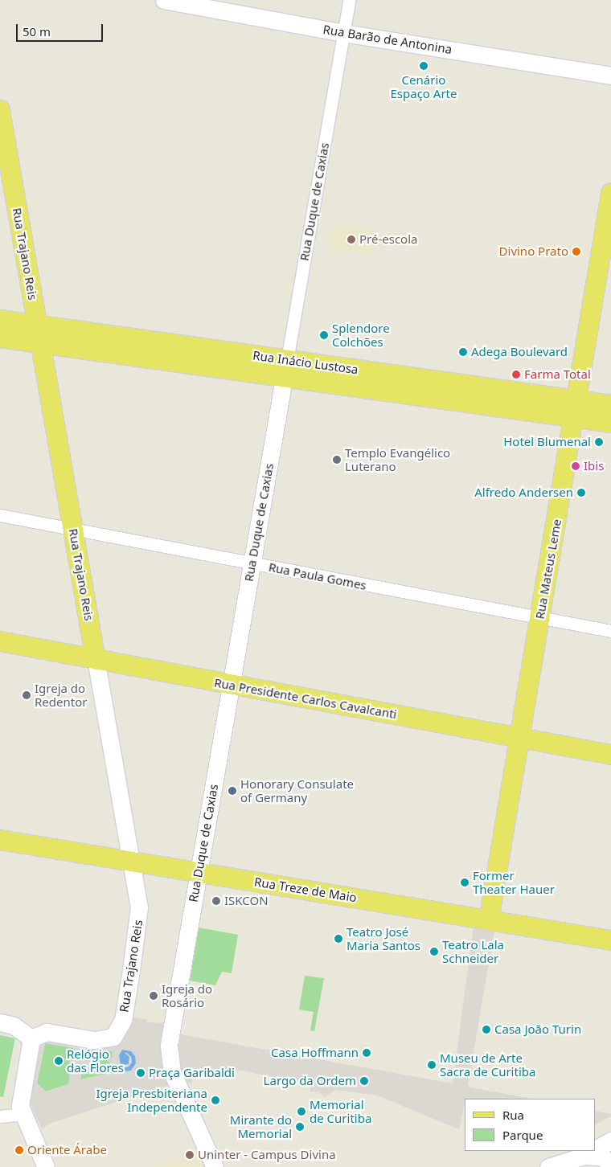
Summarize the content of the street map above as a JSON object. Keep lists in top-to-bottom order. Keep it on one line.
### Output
{"streets":{"main road":["Rua Trajano Reis","Rua Inácio Lustosa","Rua Mateus Leme","Rua Presidente Carlos Cavalcanti","Rua Treze de Maio"],"street":["Rua Barão de Antonina","Rua Duque de Caxias","Rua Paula Gomes"]},"crossings":[["Rua Barão de Antonina","Rua Duque de Caxias"],["Rua Duque de Caxias","Rua Inácio Lustosa"],["Rua Duque de Caxias","Rua Paula Gomes"],["Rua Duque de Caxias","Rua Presidente Carlos Cavalcanti"],["Rua Duque de Caxias","Rua Treze de Maio"],["Rua Trajano Reis","Rua Inácio Lustosa"],["Rua Trajano Reis","Rua Paula Gomes"],["Rua Trajano Reis","Rua Presidente Carlos Cavalcanti"],["Rua Trajano Reis","Rua Treze de Maio"],["Rua Inácio Lustosa","Rua Mateus Leme"],["Rua Mateus Leme","Rua Paula Gomes"],["Rua Mateus Leme","Rua Presidente Carlos Cavalcanti"],["Rua Mateus Leme","Rua Treze de Maio"]],"places":["Cenário Espaço Arte","Pré-escola","Divino Prato","Splendore Colchões","Adega Boulevard","Farma Total","Hotel Blumenal","Templo Evangélico Luterano","Ibis","Alfredo Andersen","Igreja do Redentor","Honorary Consulate of Germany","Former Theater Hauer","ISKCON","Teatro José Maria Santos","Teatro Lala Schneider","Igreja do Rosário","Casa João Turin","Casa Hoffmann","Relógio das Flores","Museu de Arte Sacra de Curitiba","Praça Garibaldi","Largo da Ordem","Igreja Presbiteriana Independente","Memorial de Curitiba","Mirante do Memorial","Oriente Árabe","Uninter - Campus Divina"],"legend":["Rua","Parque"],"scale_bar":"50 m"}
